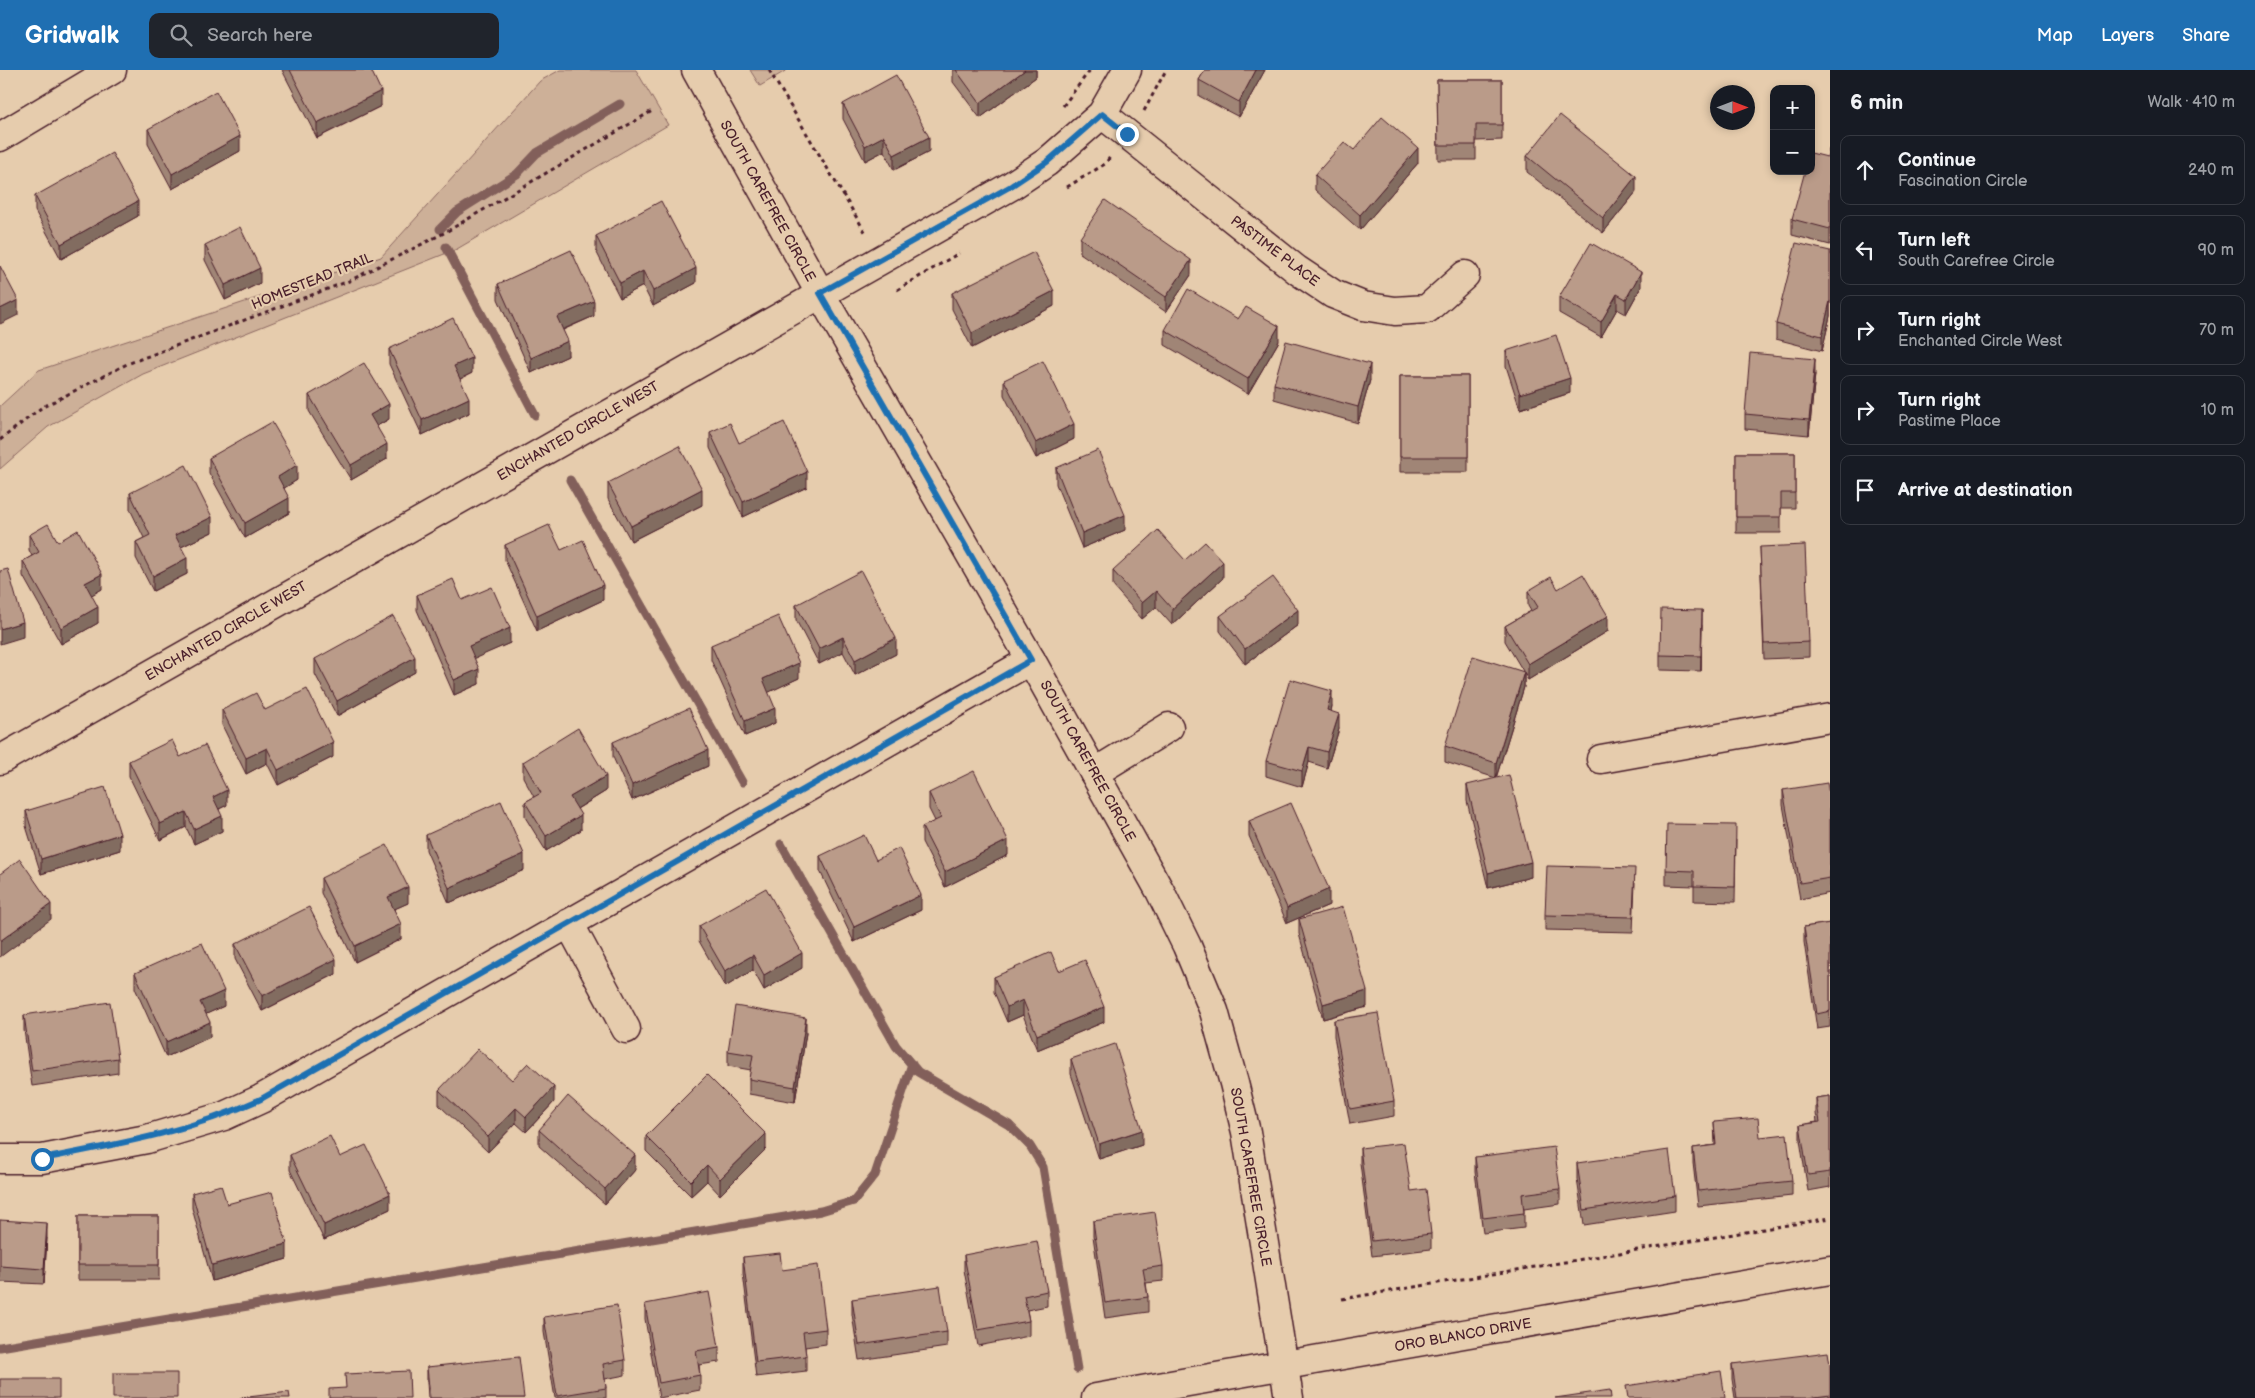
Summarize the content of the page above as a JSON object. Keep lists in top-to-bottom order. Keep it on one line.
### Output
{"streets":{"street":["SOUTH CAREFREE CIRCLE","PASTIME PLACE","ENCHANTED CIRCLE WEST","ORO BLANCO DRIVE"],"path":["HOMESTEAD TRAIL"]},"crossings":[["SOUTH CAREFREE CIRCLE","ENCHANTED CIRCLE WEST"],["SOUTH CAREFREE CIRCLE","ORO BLANCO DRIVE"],["PASTIME PLACE","ENCHANTED CIRCLE WEST"]],"north":"right","page":{"header":"Gridwalk","search":"Search here","nav":["Map","Layers","Share"],"heading":["6 min","Walk · 410 m"],"map_buttons":["+","−"],"list":[["Continue","Fascination Circle","240 m"],["Turn left","South Carefree Circle","90 m"],["Turn right","Enchanted Circle West","70 m"],["Turn right","Pastime Place","10 m"],"Arrive at destination"]}}
